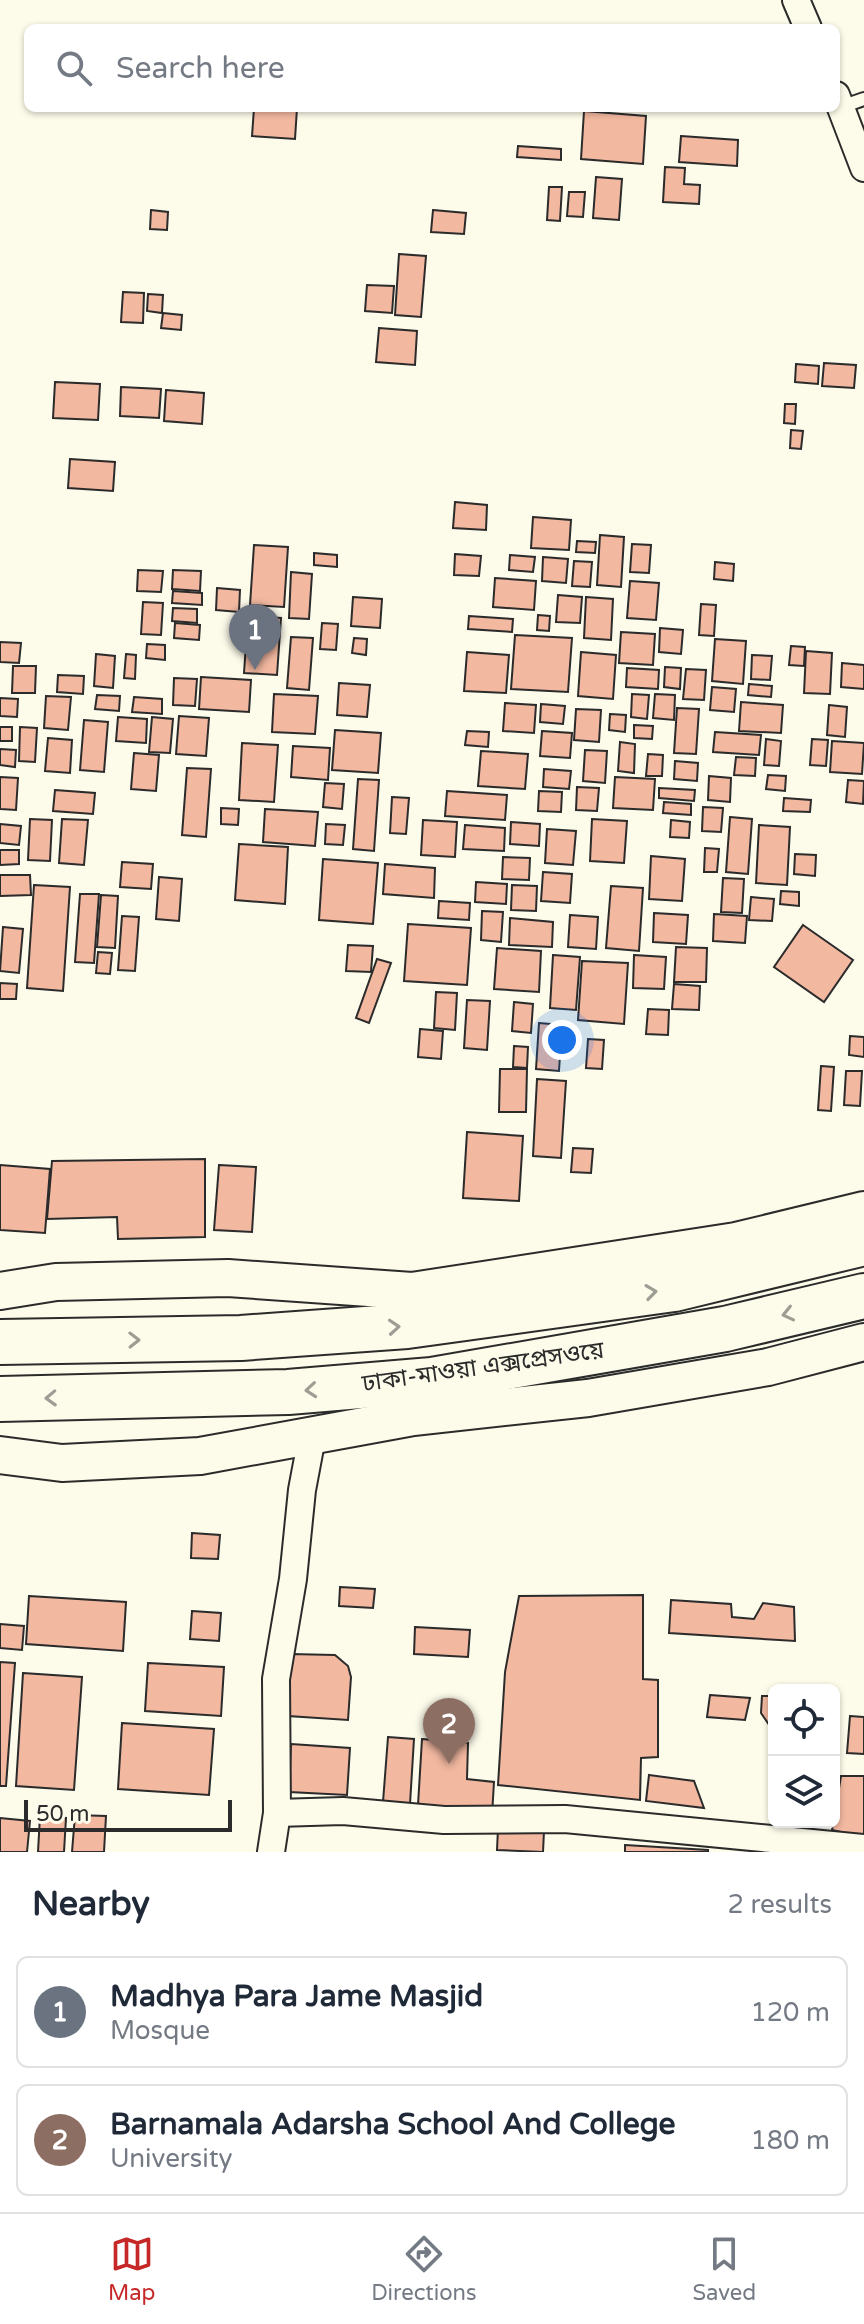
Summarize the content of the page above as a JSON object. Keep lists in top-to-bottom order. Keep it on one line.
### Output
{"streets":{"highway":["ঢাকা-মাওয়া এক্সপ্রেসওয়ে"]},"scale_bar":"50 m","page":{"search":"Search here","pins":["1","2"],"scale":"50 m","heading":["Nearby","2 results"],"list":[{"mark":"1","name":"Madhya Para Jame Masjid","note":"Mosque","value":"120 m"},{"mark":"2","name":"Barnamala Adarsha School And College","note":"University","value":"180 m"}],"nav":["Map","Directions","Saved"]}}
